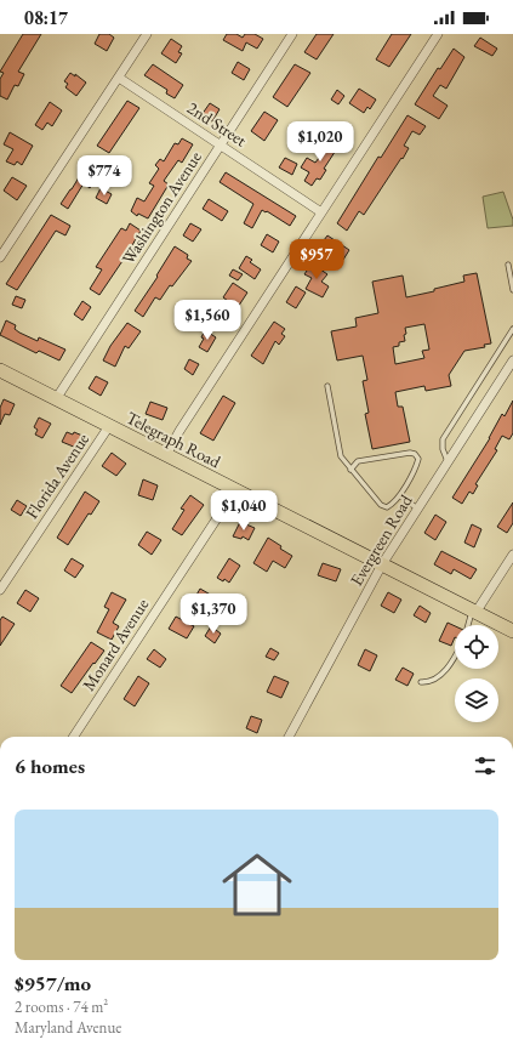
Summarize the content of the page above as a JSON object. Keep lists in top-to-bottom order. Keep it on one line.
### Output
{"streets":{"main road":["Telegraph Road"],"street":["2nd Street","Washington Avenue","Florida Avenue","Evergreen Road","Monard Avenue"]},"crossings":[["2nd Street","Washington Avenue"],["Washington Avenue","Telegraph Road"],["Telegraph Road","Florida Avenue"],["Telegraph Road","Evergreen Road"],["Telegraph Road","Monard Avenue"]],"page":{"status":"08:17","price":["$1,020","$774","$957","$1,560","$1,040","$1,370"],"heading":"6 homes","list":[{"name":"$957/mo","note":"2 rooms · 74 m² · Maryland Avenue"}]}}
